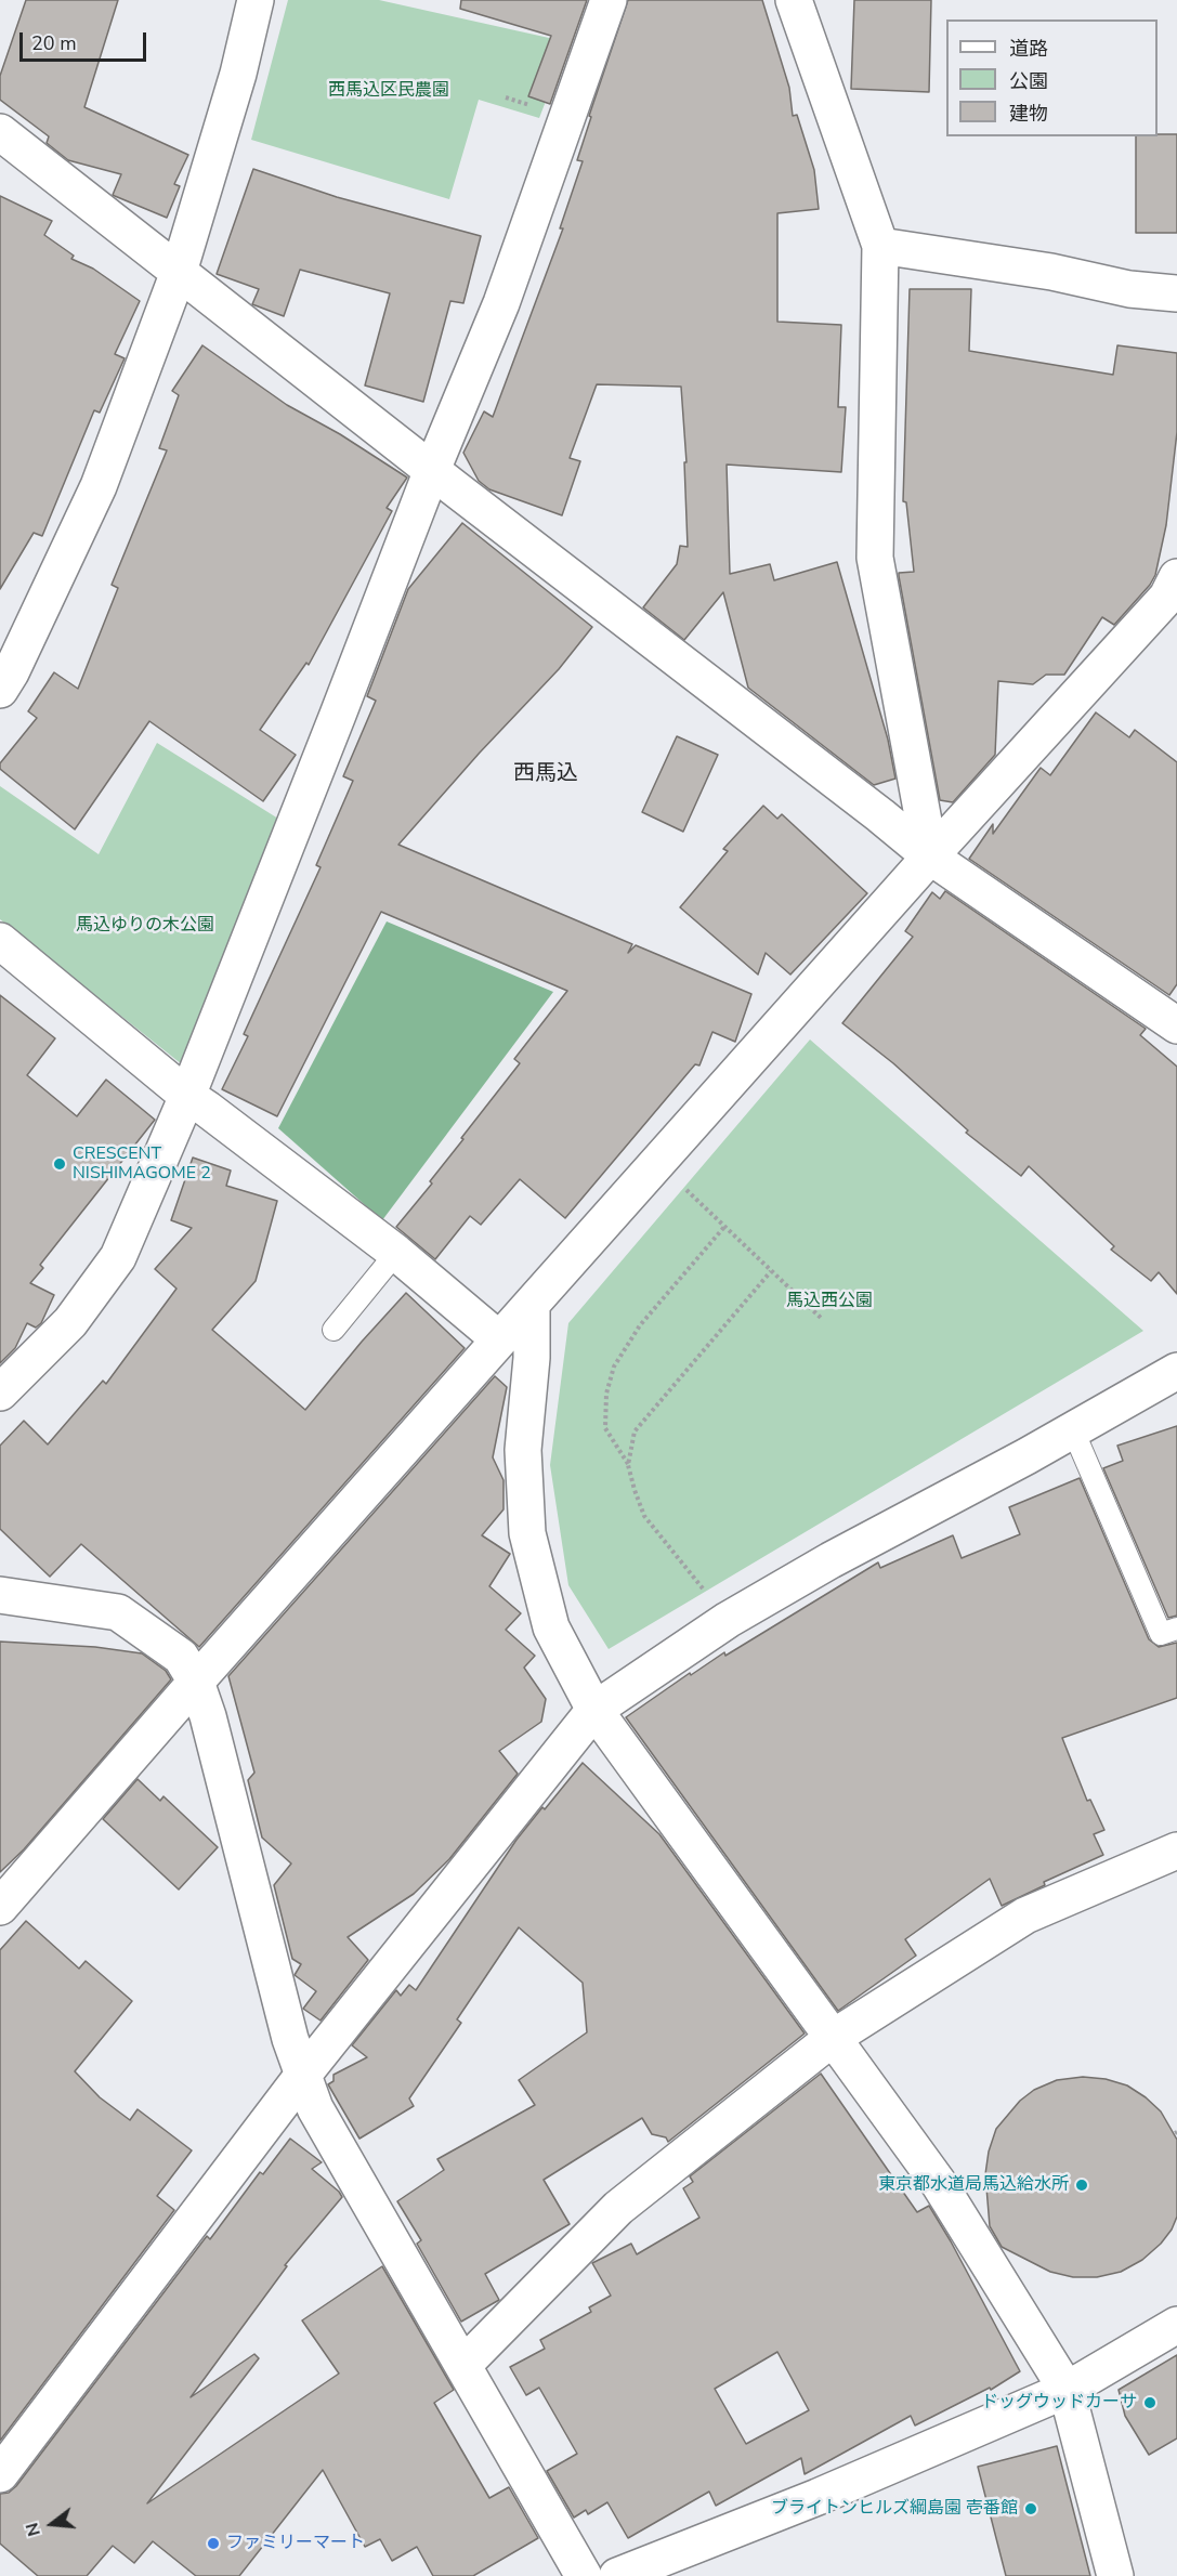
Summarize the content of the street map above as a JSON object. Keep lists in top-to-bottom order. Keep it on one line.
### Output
{"districts":["西馬込"],"parks":["西馬込区民農園","馬込ゆりの木公園","馬込西公園"],"places":["CRESCENT NISHIMAGOME 2","東京都水道局馬込給水所","ドッグウッドカーサ","ブライトンヒルズ綱島園 壱番館","ファミリーマート"],"legend":["道路","公園","建物"],"scale_bar":"20 m","north":"left"}
